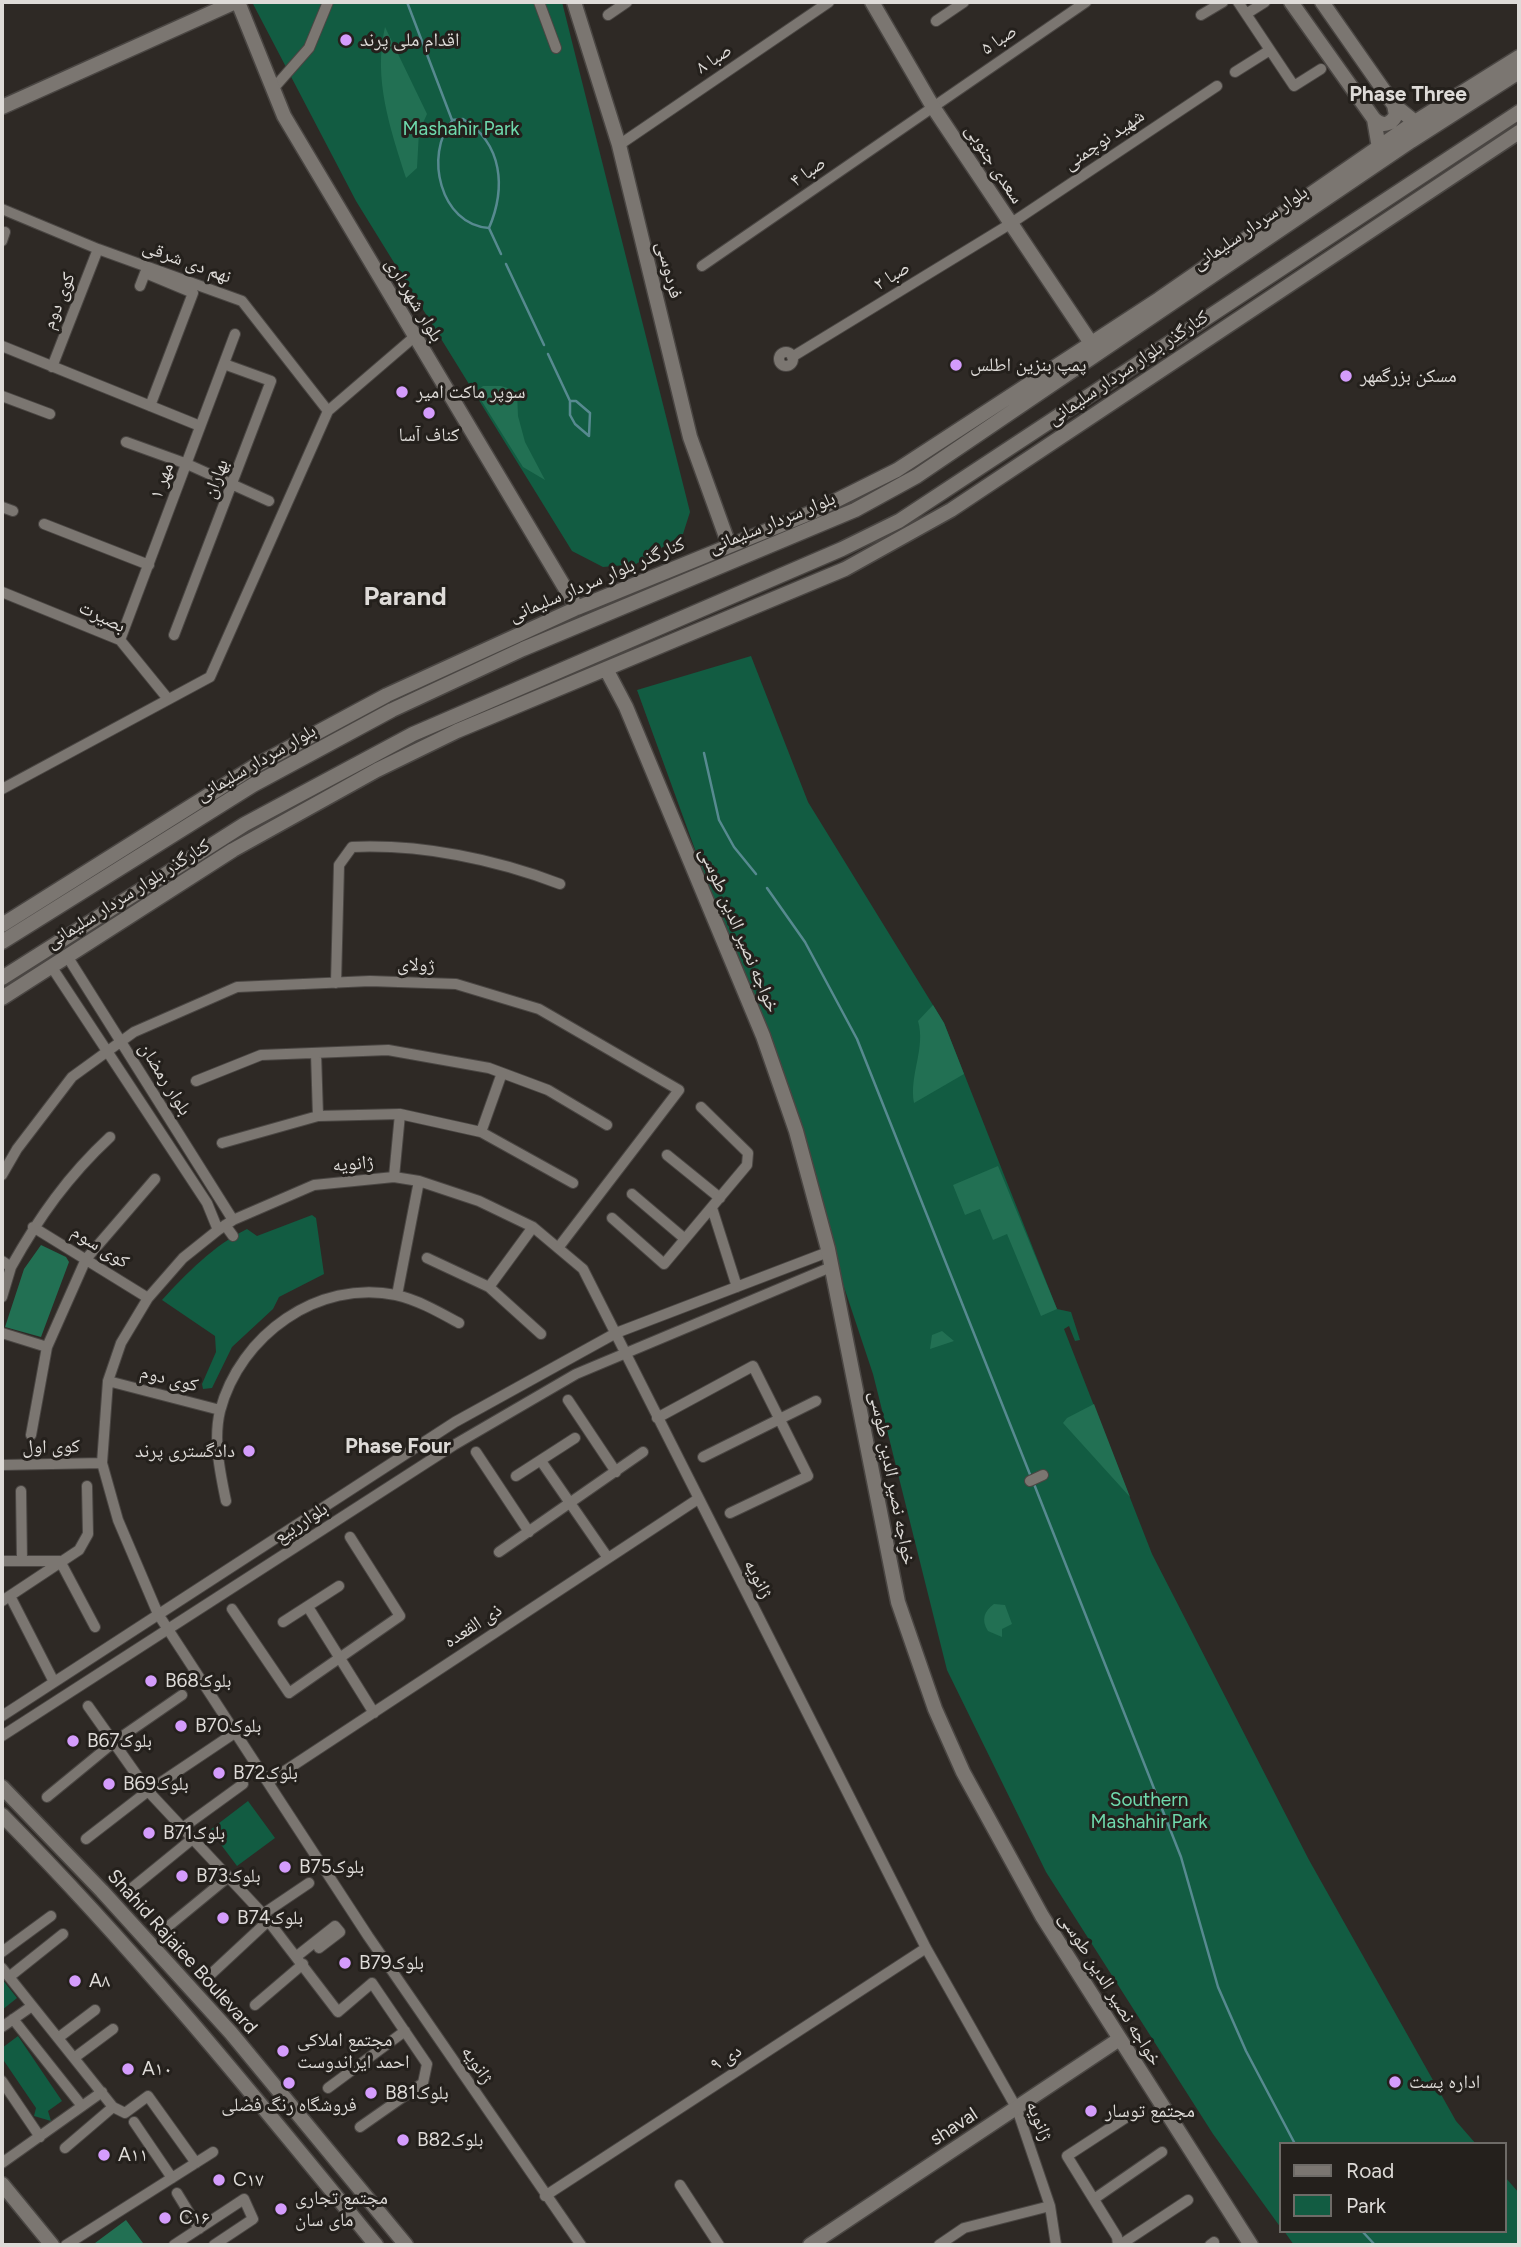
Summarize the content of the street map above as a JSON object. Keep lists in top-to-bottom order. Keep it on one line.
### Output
{"streets":{"street":["صبا ۵","صبا ۸","شهید نوچمنی","سعدی جنوبی","صبا ۴","بلوار سردار سلیمانی","نهم دی شرقی","فردوسی","صبا ۲","بلوار شهرداری","کوی دوم","کنارگذر بلوار سردار سلیمانی","بهاران","مهر ۱","بصیرت","خواجه نصیر الدین طوسی","ژولای","بلوار رمضان","ژانویه","کوی سوم","کوی اول","بلوارربیع","ذی القعده","Shahid Rajaiee Boulevard","۹ دی","shaval"]},"crossings":[["صبا ۵","سعدی جنوبی"],["صبا ۵","صبا ۴"],["صبا ۸","فردوسی"],["شهید نوچمنی","سعدی جنوبی"],["شهید نوچمنی","صبا ۲"],["سعدی جنوبی","صبا ۴"],["سعدی جنوبی","صبا ۲"],["سعدی جنوبی","کنارگذر بلوار سردار سلیمانی"],["بلوار سردار سلیمانی","کنارگذر بلوار سردار سلیمانی"],["نهم دی شرقی","کوی دوم"],["فردوسی","کنارگذر بلوار سردار سلیمانی"],["بلوار شهرداری","کنارگذر بلوار سردار سلیمانی"],["کوی دوم","ژانویه"],["کنارگذر بلوار سردار سلیمانی","خواجه نصیر الدین طوسی"],["کنارگذر بلوار سردار سلیمانی","بلوار رمضان"],["بهاران","مهر ۱"],["مهر ۱","بصیرت"],["خواجه نصیر الدین طوسی","بلوارربیع"],["خواجه نصیر الدین طوسی","shaval"],["ژولای","بلوار رمضان"],["ژولای","ژانویه"],["بلوار رمضان","ژانویه"],["ژانویه","کوی سوم"],["ژانویه","کوی اول"],["ژانویه","بلوارربیع"],["ژانویه","ذی القعده"],["ژانویه","۹ دی"],["ژانویه","shaval"]],"districts":["Phase Three","Parand","Phase Four"],"parks":["Mashahir Park","Southern Mashahir Park"],"places":["اقدام ملی پرند","پمپ بنزین اطلس","مسکن بزرگمهر","سوپر ماکت امیر","کناف آسا","دادگستری پرند","B68بلوک","B70بلوک","B67بلوک","B72بلوک","B69بلوک","B71بلوک","B75بلوک","B73بلوک","B74بلوک","B79بلوک","A۸","مجتمع املاکی احمد ایراندوست","A۱۰","اداره پست","فروشگاه رنگ فضلی","B81بلوک","مجتمع توسار","B82بلوک","A۱۱","C۱۷","مجتمع تجاری مای سان","C۱۶"],"legend":["Road","Park"]}
